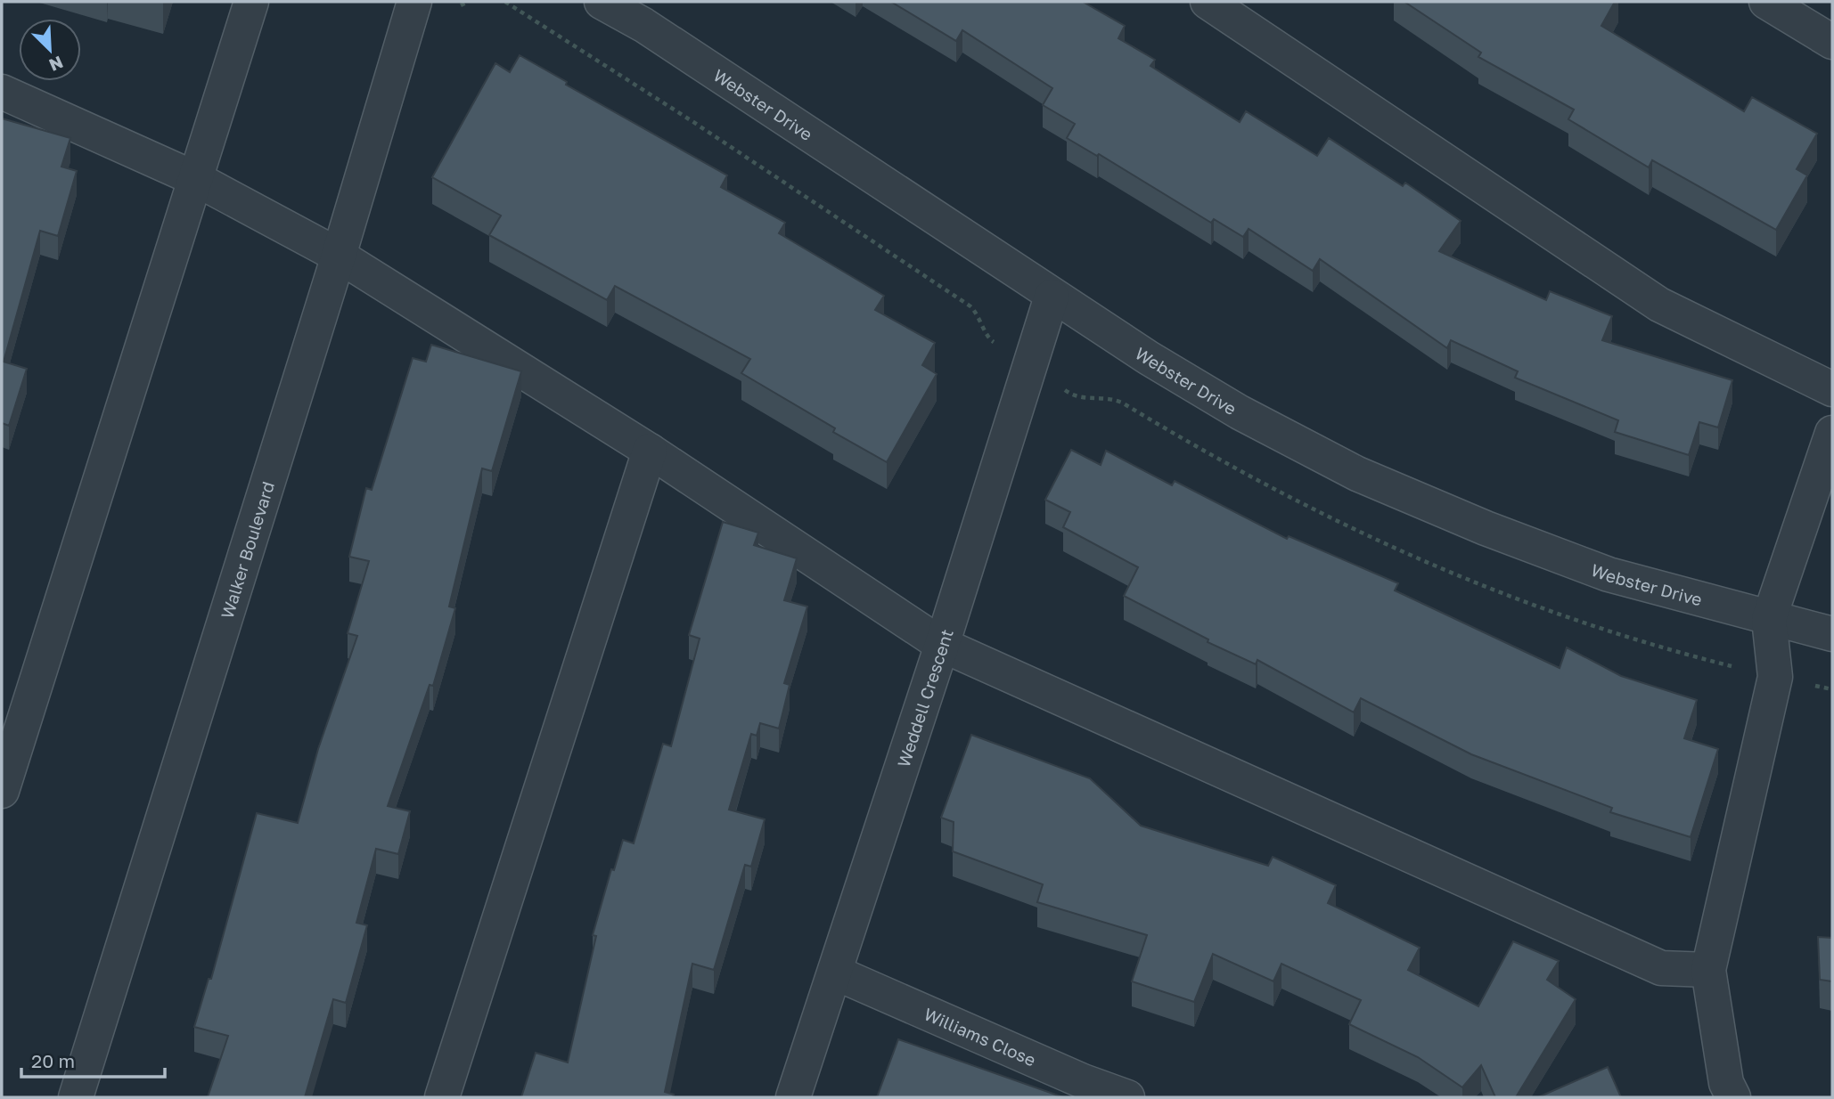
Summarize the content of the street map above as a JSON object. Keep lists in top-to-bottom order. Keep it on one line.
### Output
{"streets":{"street":["Webster Drive","Walker Boulevard","Weddell Crescent","Williams Close"]},"crossings":[["Webster Drive","Weddell Crescent"],["Weddell Crescent","Williams Close"]],"scale_bar":"20 m","north":"bottom right"}
